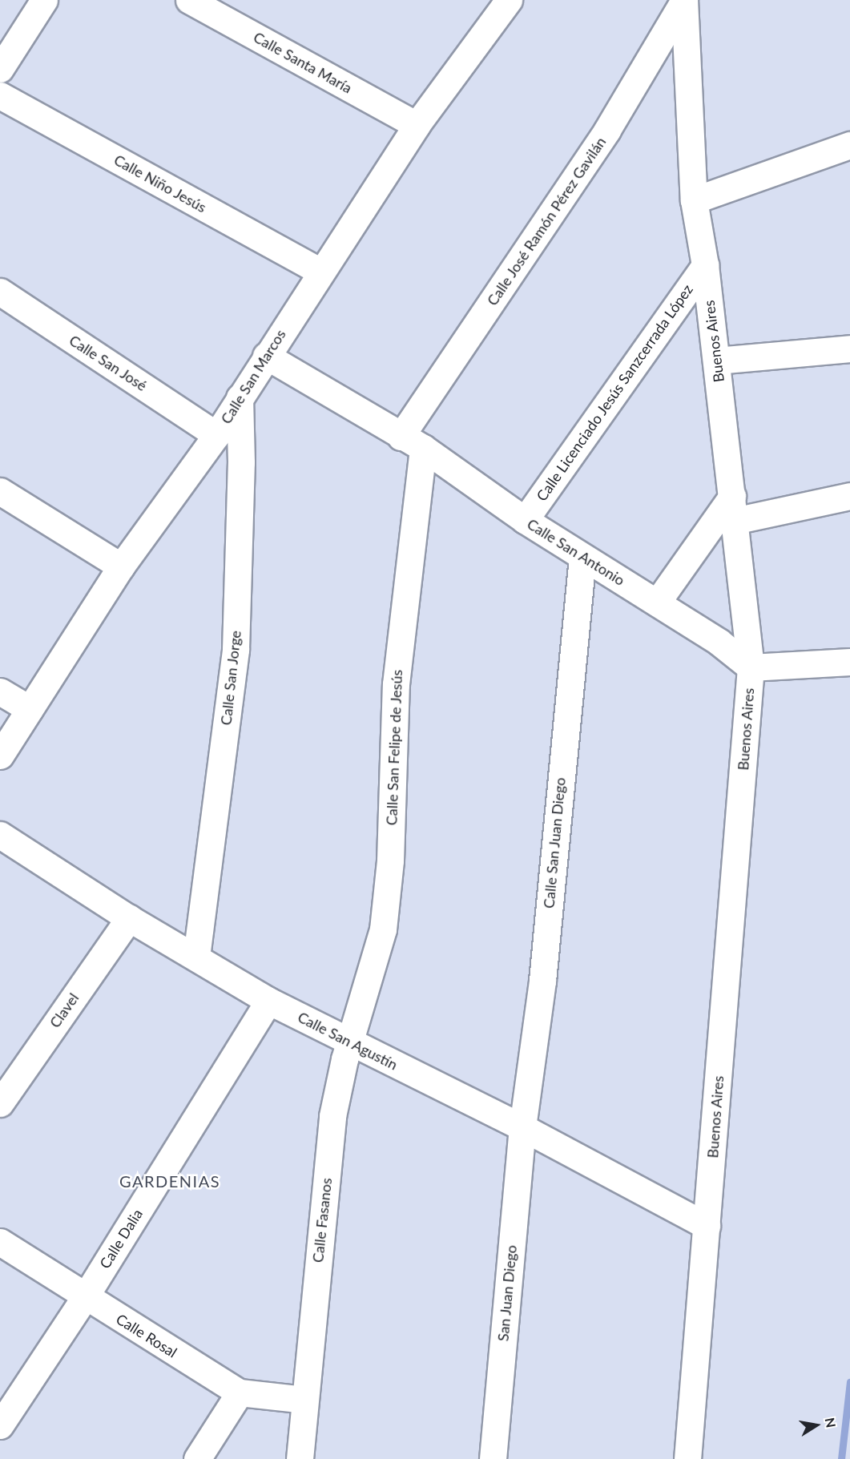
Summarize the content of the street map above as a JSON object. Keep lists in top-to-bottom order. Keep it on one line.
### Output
{"streets":{"street":["Calle Santa María","Calle Niño Jesús","Calle José Ramón Pérez Gavilán","Buenos Aires","Calle San José","Calle San Marcos","Calle Licenciado Jesús Sanzcerrada López","Calle San Antonio","Calle San Jorge","Calle San Felipe de Jesús","Calle San Juan Diego","Clavel","Calle San Agustín","Calle Fasanos","Calle Dalia","San Juan Diego","Calle Rosal"]},"crossings":[["Calle Santa María","Calle San Marcos"],["Calle Niño Jesús","Calle San Marcos"],["Calle José Ramón Pérez Gavilán","Buenos Aires"],["Calle José Ramón Pérez Gavilán","Calle San Antonio"],["Calle José Ramón Pérez Gavilán","Calle San Felipe de Jesús"],["Buenos Aires","Calle Licenciado Jesús Sanzcerrada López"],["Buenos Aires","Calle San Antonio"],["Buenos Aires","Calle San Agustín"],["Calle San José","Calle San Marcos"],["Calle San Marcos","Calle San Antonio"],["Calle San Marcos","Calle San Jorge"],["Calle Licenciado Jesús Sanzcerrada López","Calle San Antonio"],["Calle San Antonio","Calle San Felipe de Jesús"],["Calle San Antonio","Calle San Juan Diego"],["Calle San Jorge","Calle San Agustín"],["Calle San Felipe de Jesús","Calle San Agustín"],["Calle San Felipe de Jesús","Calle Fasanos"],["Calle San Juan Diego","Calle San Agustín"],["Calle San Juan Diego","San Juan Diego"],["Clavel","Calle San Agustín"],["Calle San Agustín","Calle Fasanos"],["Calle San Agustín","Calle Dalia"],["Calle San Agustín","San Juan Diego"],["Calle Fasanos","Calle Rosal"],["Calle Dalia","Calle Rosal"]],"districts":["GARDENIAS"],"north":"right"}
